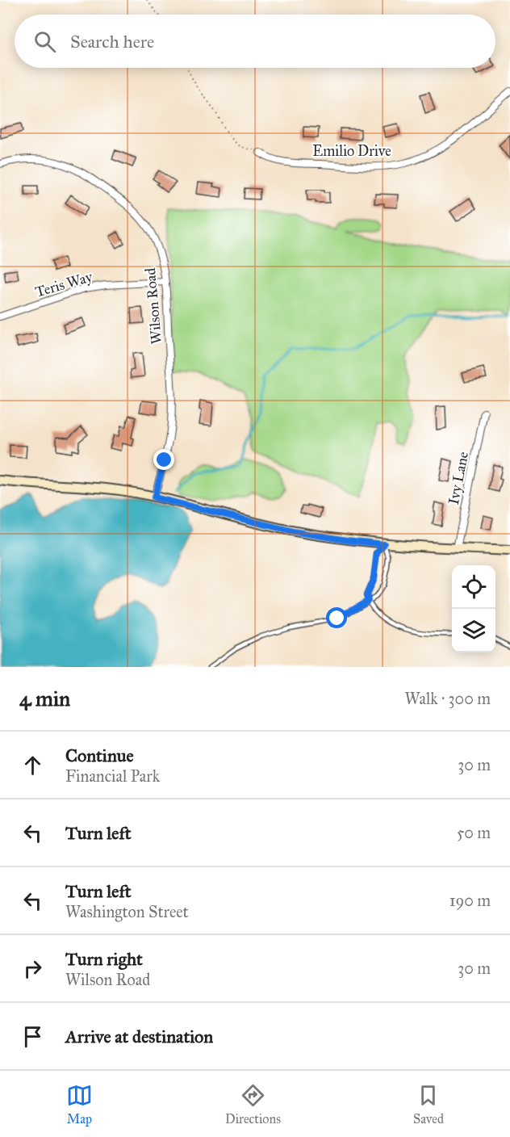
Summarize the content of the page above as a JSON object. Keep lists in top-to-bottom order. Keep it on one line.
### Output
{"streets":{"street":["Emilio Drive","Teris Way","Wilson Road","Ivy Lane"]},"crossings":[["Teris Way","Wilson Road"]],"page":{"search":"Search here","heading":["4 min","Walk · 300 m"],"list":[["Continue","Financial Park","30 m"],["Turn left","50 m"],["Turn left","Washington Street","190 m"],["Turn right","Wilson Road","30 m"],"Arrive at destination"],"nav":["Map","Directions","Saved"]}}
